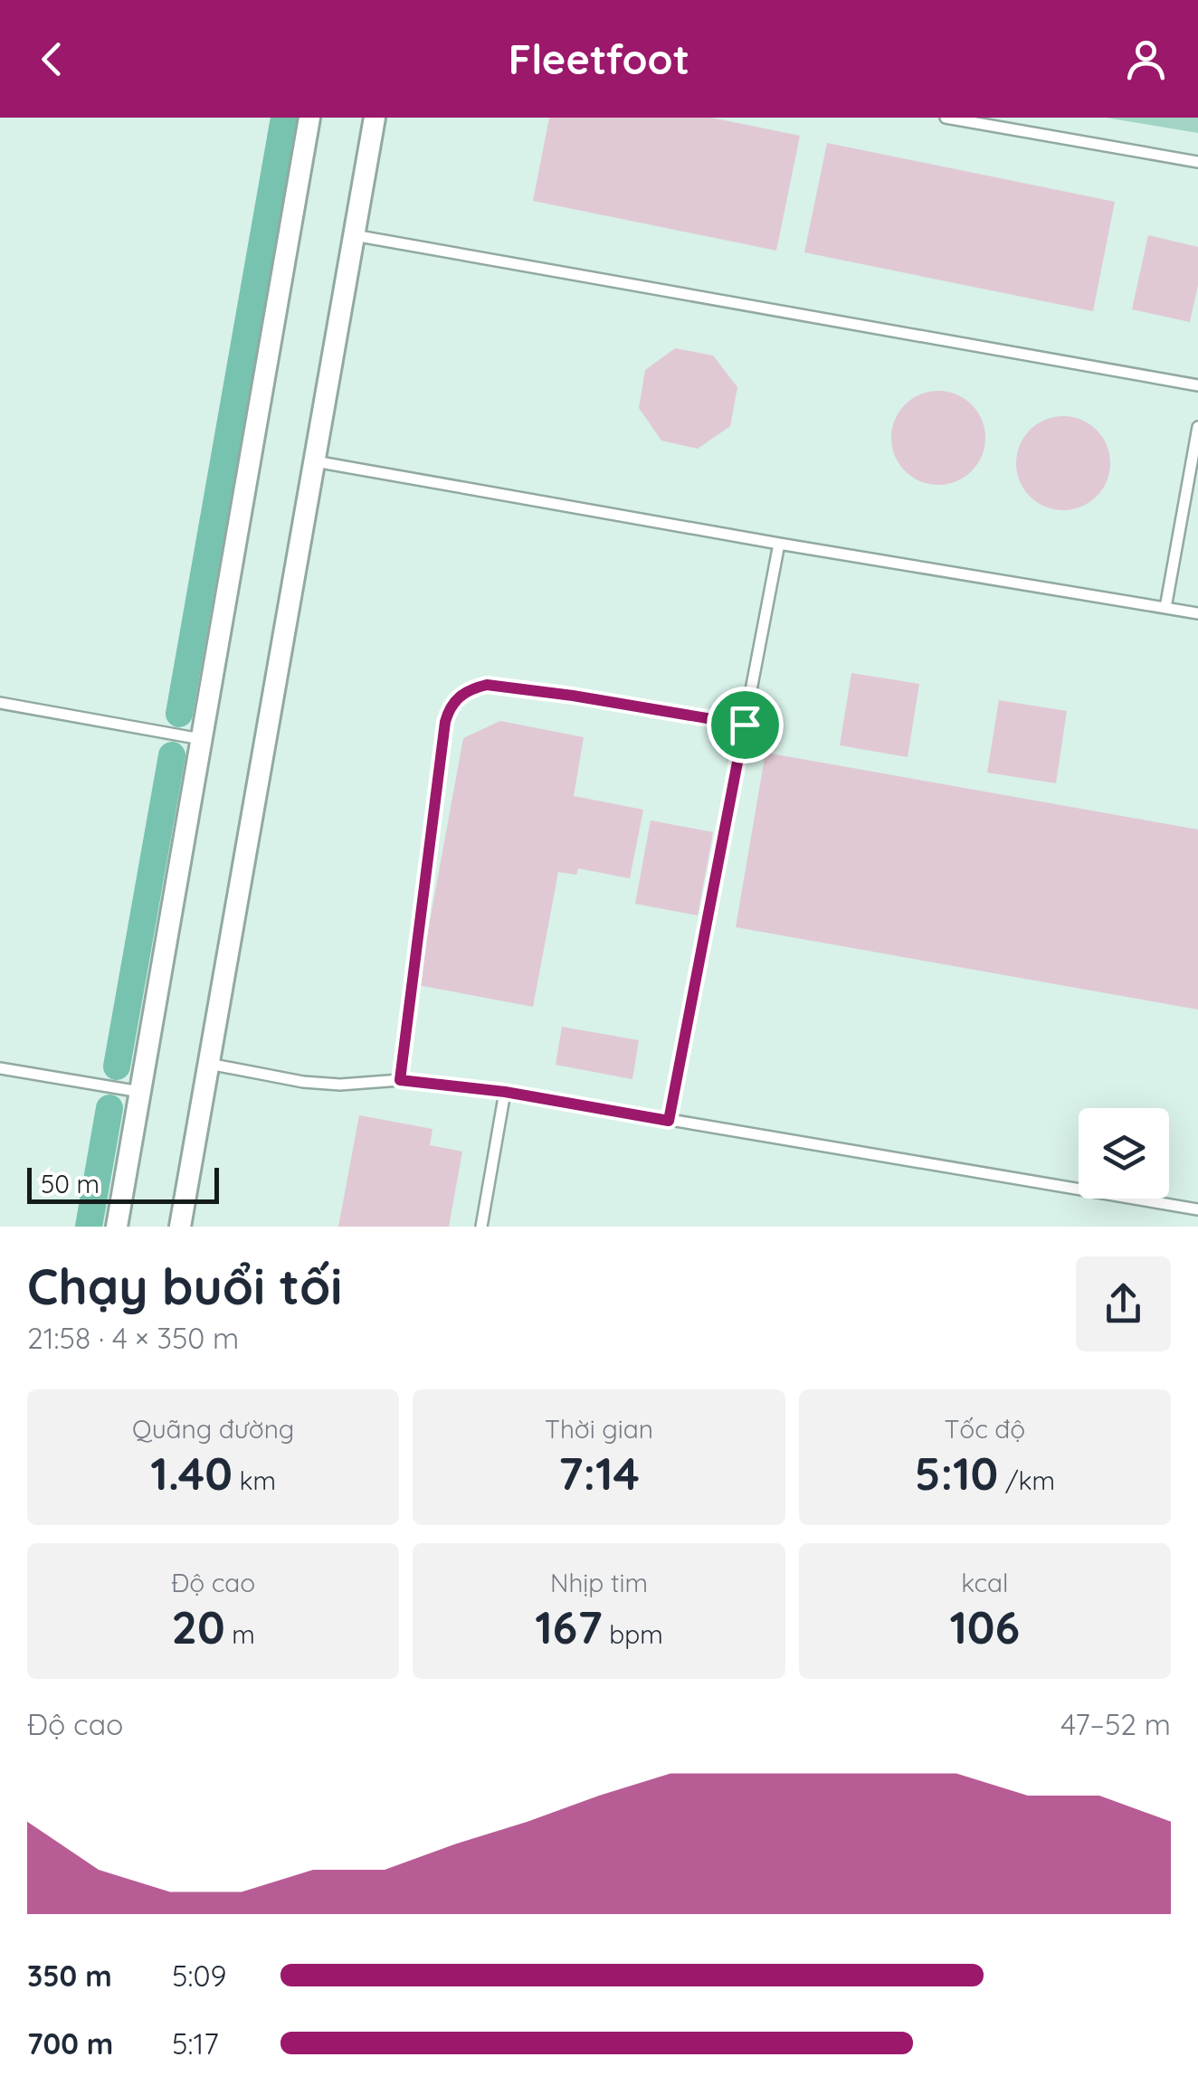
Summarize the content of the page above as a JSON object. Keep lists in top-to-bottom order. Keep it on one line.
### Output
{"scale_bar":"50 m","page":{"header":"Fleetfoot","scale":"50 m","heading":["Chạy buổi tối","21:58 · 4 × 350 m"],"stats":[["Quãng đường","1.40 km"],["Thời gian","7:14"],["Tốc độ","5:10 /km"],["Độ cao","20 m"],["Nhịp tim","167 bpm"],["kcal","106"]],"chart":["Độ cao","47–52 m"],"list":[{"name":"350 m","note":"5:09"},{"name":"700 m","note":"5:17"}]}}
